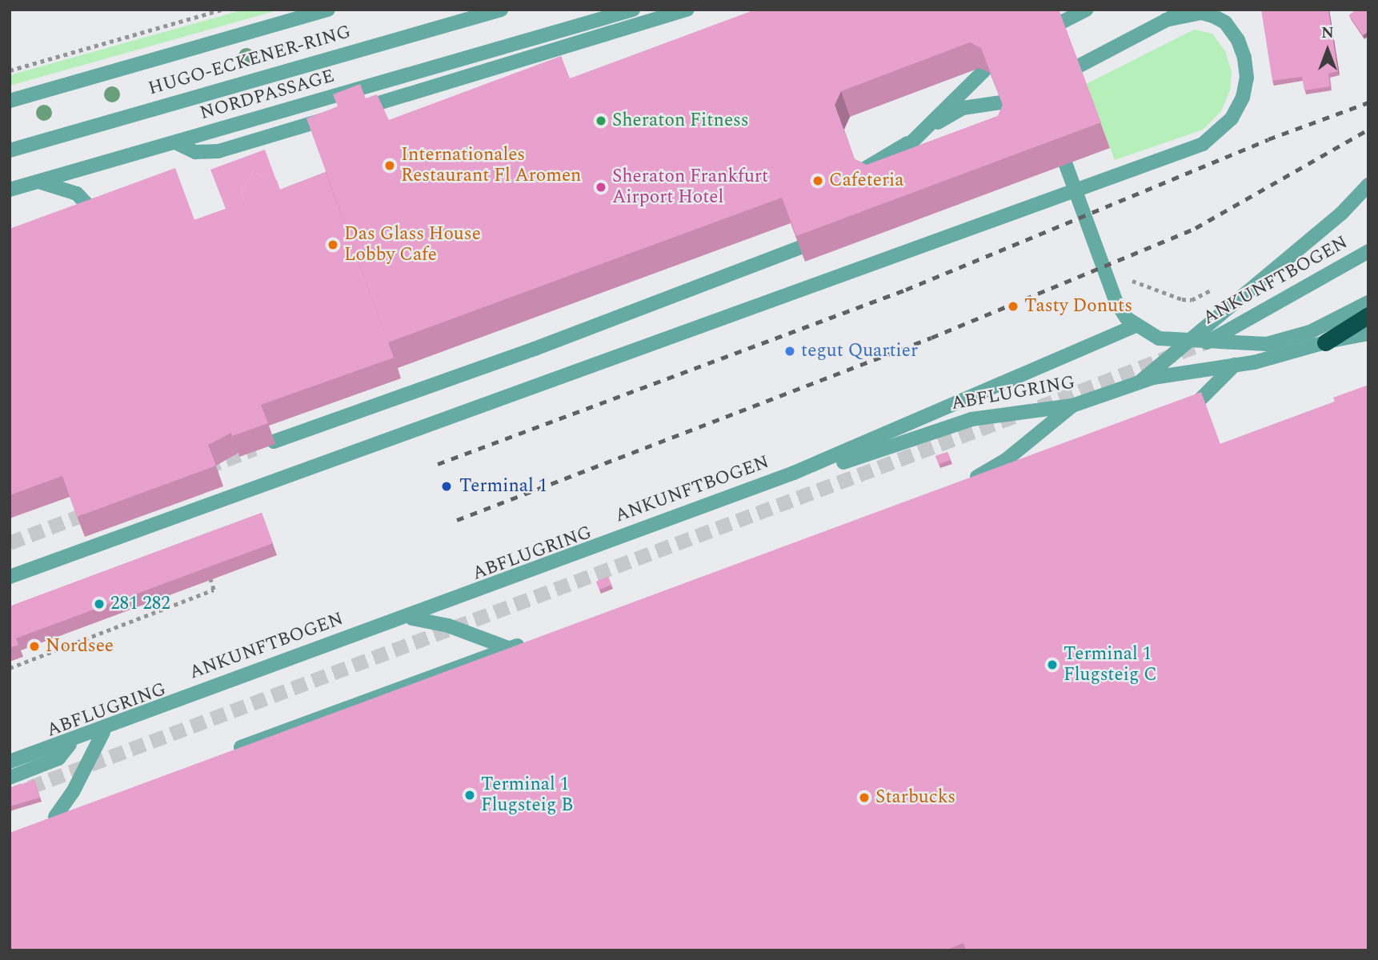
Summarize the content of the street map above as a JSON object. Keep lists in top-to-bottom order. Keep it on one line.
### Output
{"streets":{"street":["HUGO-ECKENER-RING","NORDPASSAGE","ANKUNFTBOGEN","ABFLUGRING"]},"places":["Sheraton Fitness","Internationales Restaurant Fl Aromen","Cafeteria","Sheraton Frankfurt Airport Hotel","Das Glass House Lobby Cafe","Tasty Donuts","tegut Quartier","Terminal 1","281 282","Nordsee","Terminal 1 Flugsteig C","Terminal 1 Flugsteig B","Starbucks"],"north":"top"}
